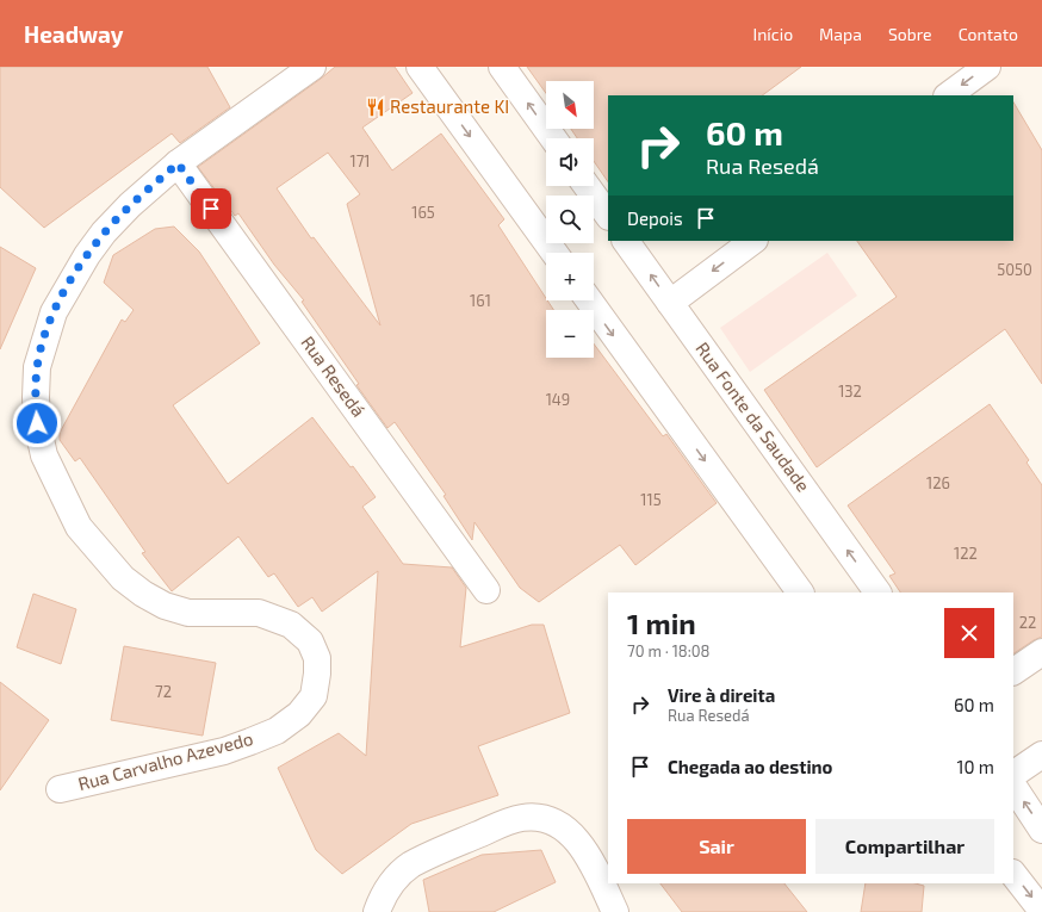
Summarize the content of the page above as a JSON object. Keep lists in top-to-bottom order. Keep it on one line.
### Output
{"streets":{"street":["Rua Resedá","Rua Fonte da Saudade","Rua Carvalho Azevedo"]},"crossings":[["Rua Resedá","Rua Carvalho Azevedo"]],"places":{"restaurant":["Restaurante KI"]},"house_numbers":["171","165","5050","161","132","149","126","115","122","22","72"],"north":"bottom right","page":{"header":"Headway","nav":["Início","Mapa","Sobre","Contato"],"map_buttons":["+","−"],"turn":["60 m","Rua Resedá"],"then":"Depois","heading":["1 min","70 m · 18:08"],"list":[{"name":"Vire à direita","note":"Rua Resedá","value":"60 m"},{"name":"Chegada ao destino","value":"10 m"}],"buttons":["Sair","Compartilhar"]}}
